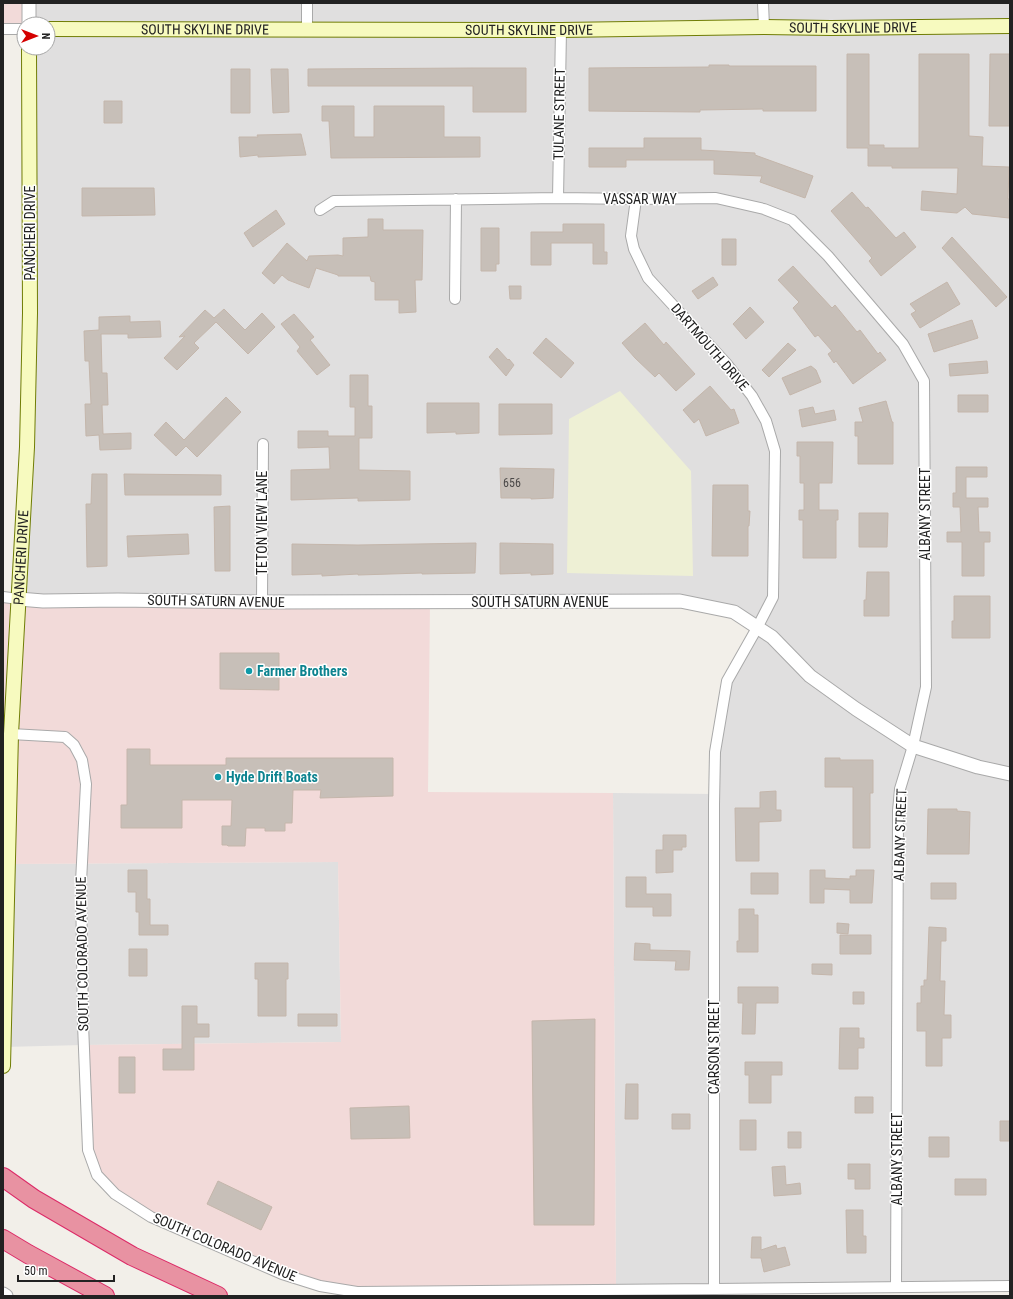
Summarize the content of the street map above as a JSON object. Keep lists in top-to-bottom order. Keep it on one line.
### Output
{"streets":{"main road":["SOUTH SKYLINE DRIVE","PANCHERI DRIVE"],"street":["TULANE STREET","VASSAR WAY","DARTMOUTH DRIVE","ALBANY STREET","TETON VIEW LANE","SOUTH SATURN AVENUE","SOUTH COLORADO AVENUE","CARSON STREET"]},"crossings":[["SOUTH SKYLINE DRIVE","TULANE STREET"],["TULANE STREET","VASSAR WAY"],["VASSAR WAY","DARTMOUTH DRIVE"],["VASSAR WAY","ALBANY STREET"],["PANCHERI DRIVE","SOUTH SATURN AVENUE"],["PANCHERI DRIVE","SOUTH COLORADO AVENUE"],["DARTMOUTH DRIVE","CARSON STREET"],["ALBANY STREET","SOUTH SATURN AVENUE"],["ALBANY STREET","SOUTH COLORADO AVENUE"],["TETON VIEW LANE","SOUTH SATURN AVENUE"],["SOUTH SATURN AVENUE","CARSON STREET"],["SOUTH COLORADO AVENUE","CARSON STREET"]],"places":["Farmer Brothers","Hyde Drift Boats"],"house_numbers":["656"],"scale_bar":"50 m","north":"right"}
